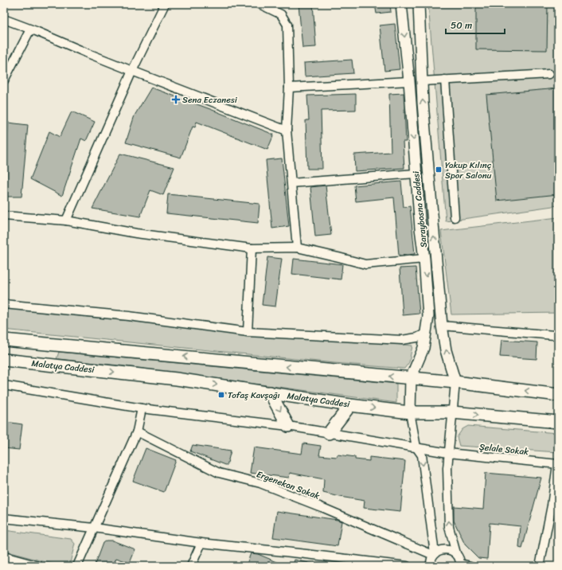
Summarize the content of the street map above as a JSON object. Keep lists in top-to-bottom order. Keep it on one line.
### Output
{"streets":{"highway":["Malatya Caddesi"],"main road":["Saraybosna Caddesi"],"street":["Şelale Sokak","Ergenekon Sokak"]},"crossings":[["Saraybosna Caddesi","Malatya Caddesi"]],"places":{"health":["Sena Eczanesi"],"transit":["Yakup Kılınç Spor Salonu","Tofaş Kavşağı"]},"scale_bar":"50 m"}
